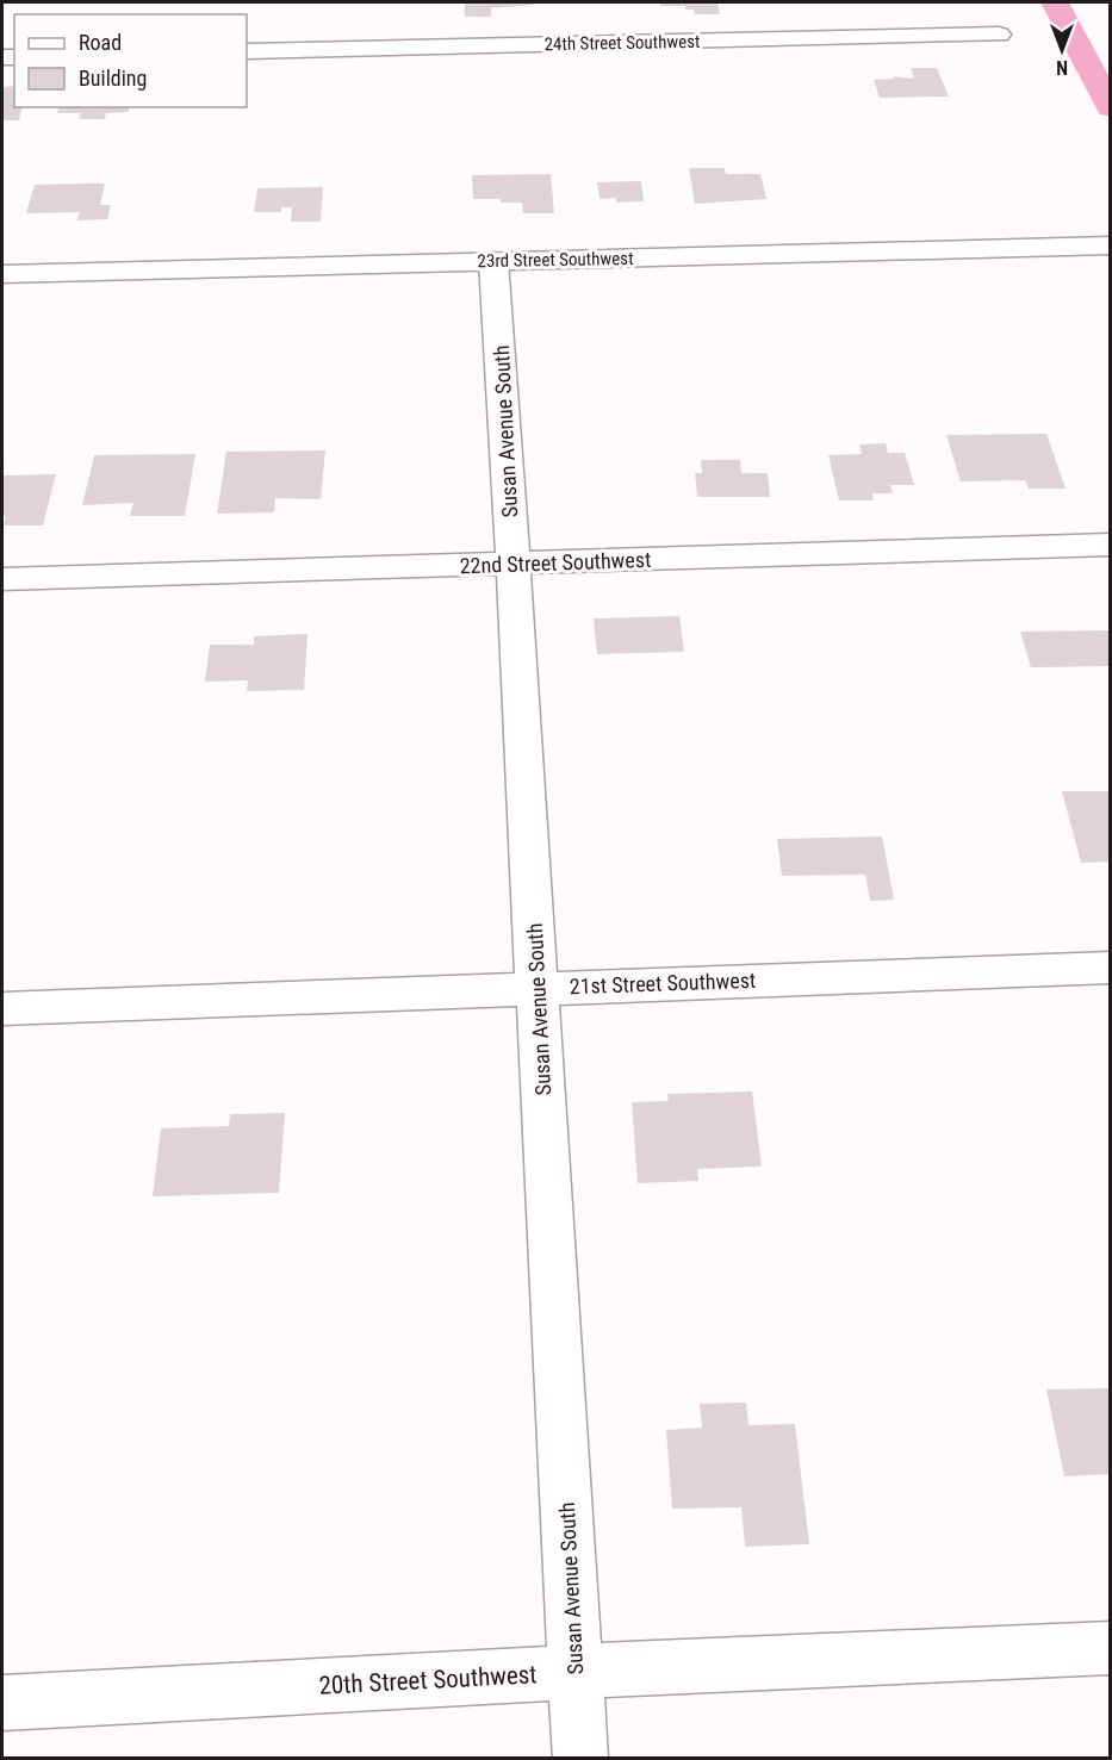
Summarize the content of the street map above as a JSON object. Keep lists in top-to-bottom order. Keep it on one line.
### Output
{"streets":{"street":["24th Street Southwest","23rd Street Southwest","Susan Avenue South","22nd Street Southwest","21st Street Southwest","20th Street Southwest"]},"crossings":[["23rd Street Southwest","Susan Avenue South"],["Susan Avenue South","22nd Street Southwest"],["Susan Avenue South","21st Street Southwest"],["Susan Avenue South","20th Street Southwest"]],"legend":["Road","Building"],"north":"bottom"}
